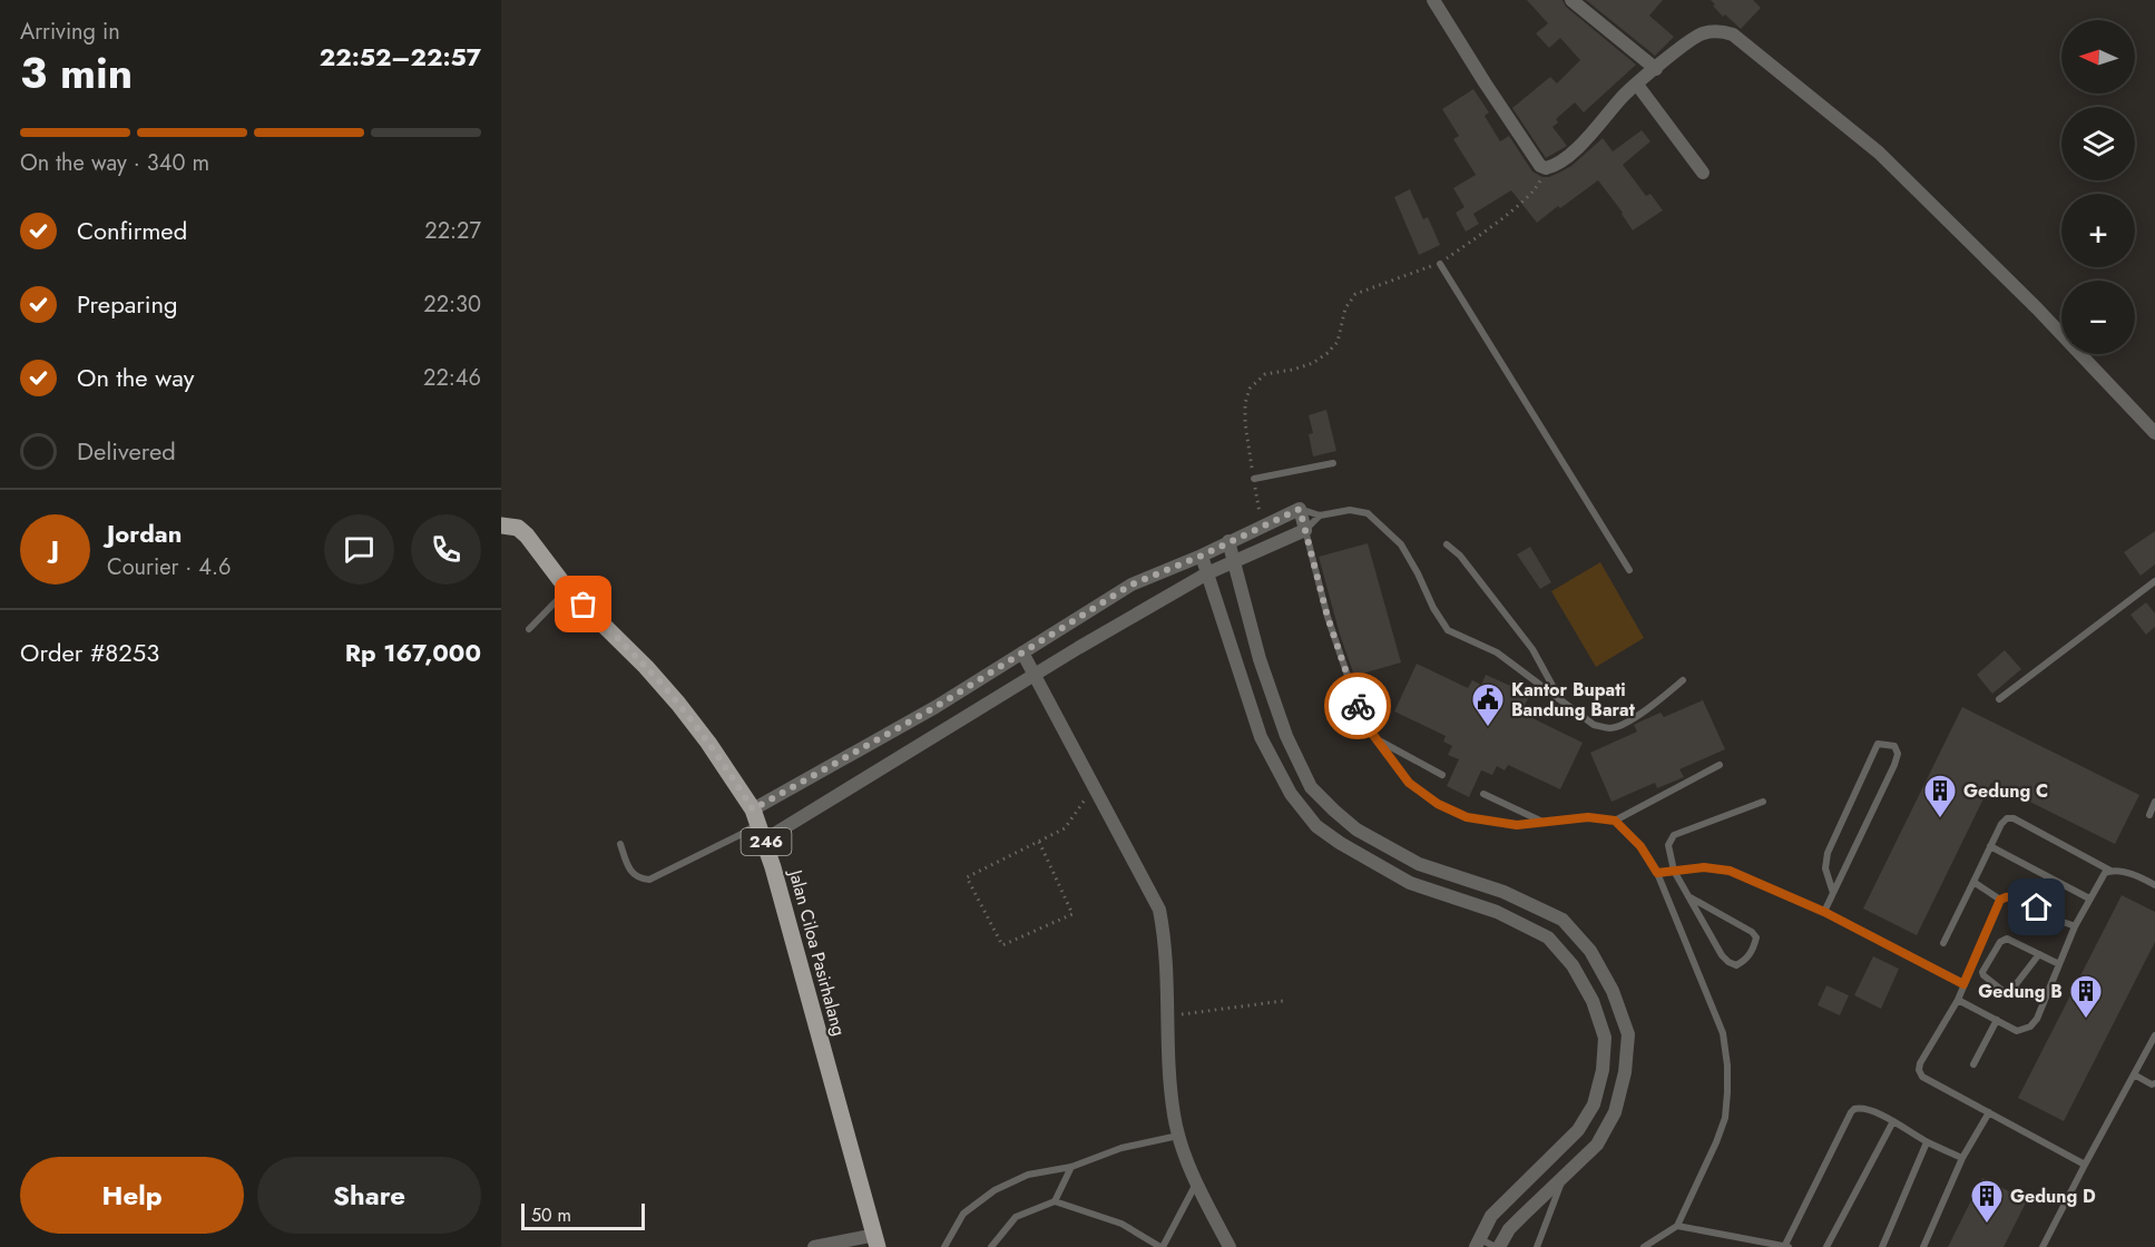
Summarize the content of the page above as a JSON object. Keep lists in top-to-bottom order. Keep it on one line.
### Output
{"streets":{"main road":["246","Jalan Ciloa Pasirhalang"]},"places":{"public building":["Kantor Bupati Bandung Barat"],"building":["Gedung C","Gedung B","Gedung D"]},"scale_bar":"50 m","north":"left","page":{"heading":["3 min","Arriving in","22:52–22:57"],"panel":["Jordan","Courier · 4.6","Order #8253","Rp 167,000"],"map_buttons":["+","−"],"bar":"On the way · 340 m","list":[["Confirmed","22:27"],["Preparing","22:30"],["On the way","22:46"],"Delivered"],"round":"J","buttons":["Help","Share"],"scale":"50 m"}}
